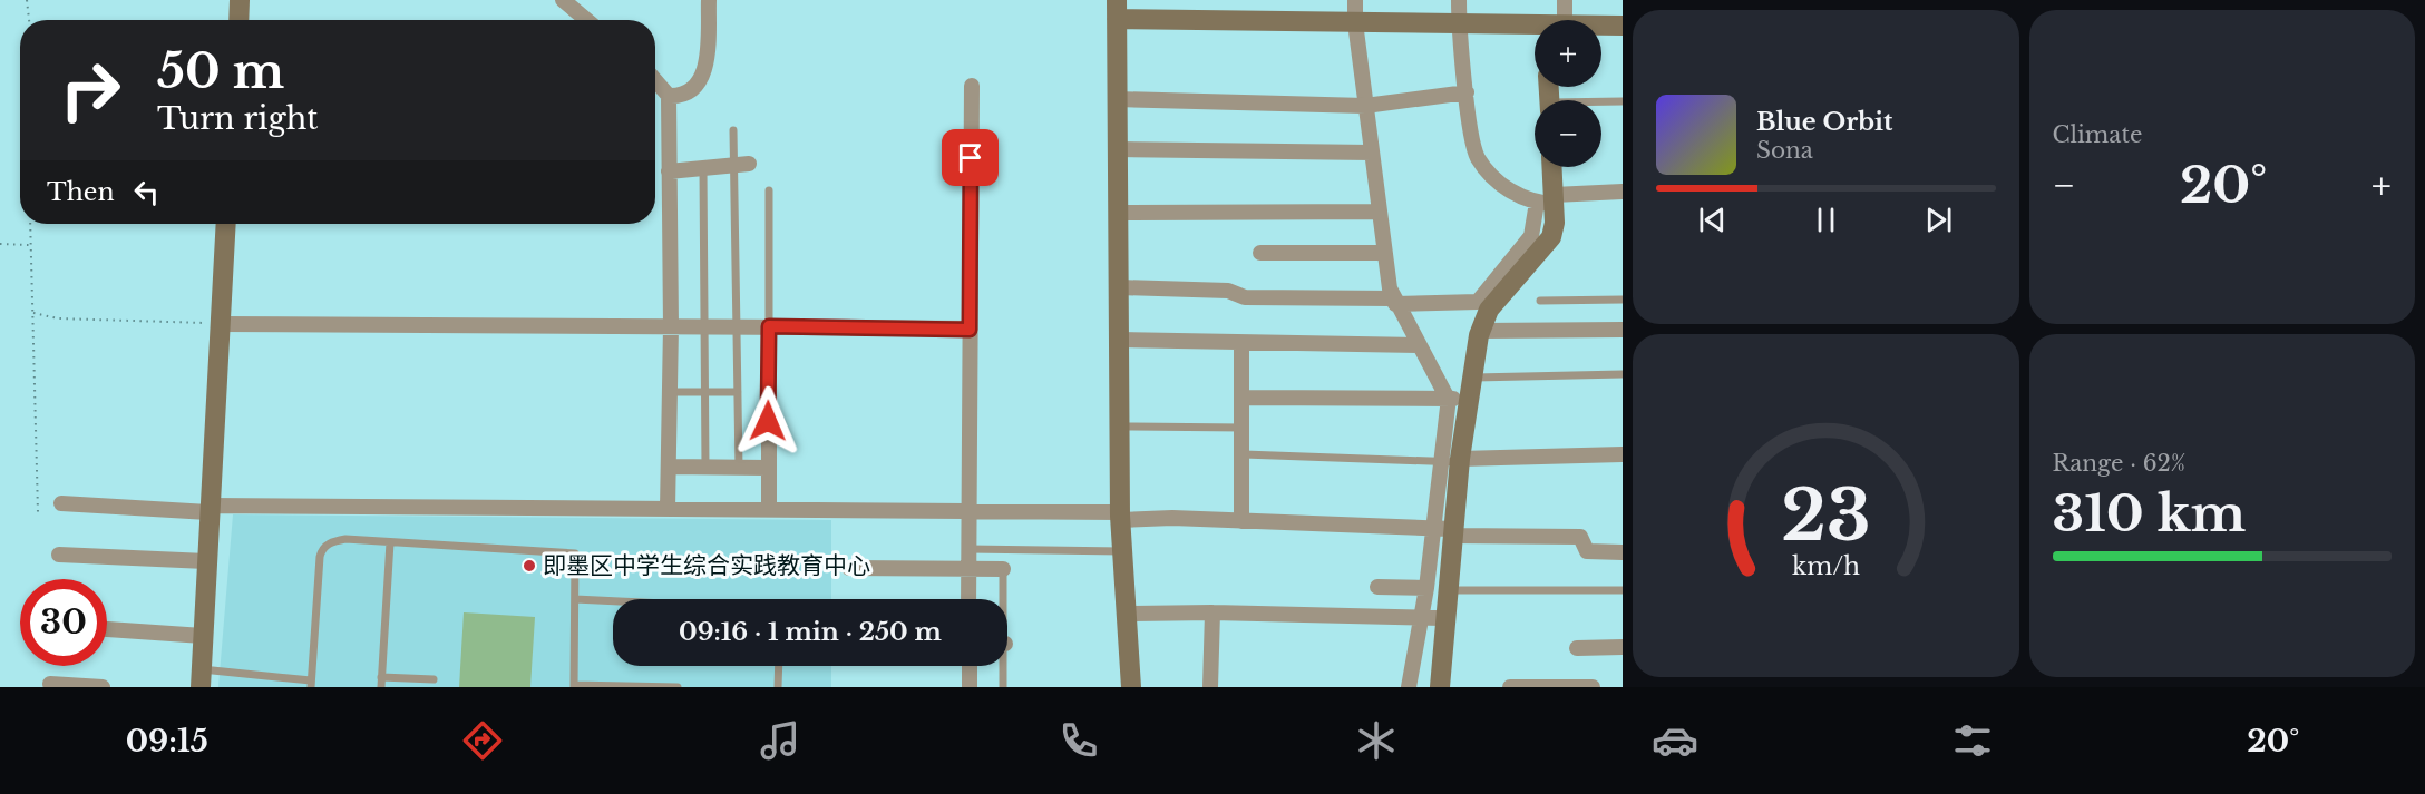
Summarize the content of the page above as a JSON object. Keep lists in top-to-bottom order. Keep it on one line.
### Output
{"places":["即墨区中学生综合实践教育中心"],"page":{"tile":["Climate",["Range · 62%","310 km"]],"map_buttons":["+","−"],"turn":["50 m","Turn right"],"song":["Blue Orbit","Sona"],"heat":["−","20°","+"],"then":"Then","limit":"30","trip":"09:16 · 1 min · 250 m","tabs":["09:15","20°"],"gauge":["23","km/h"]}}
